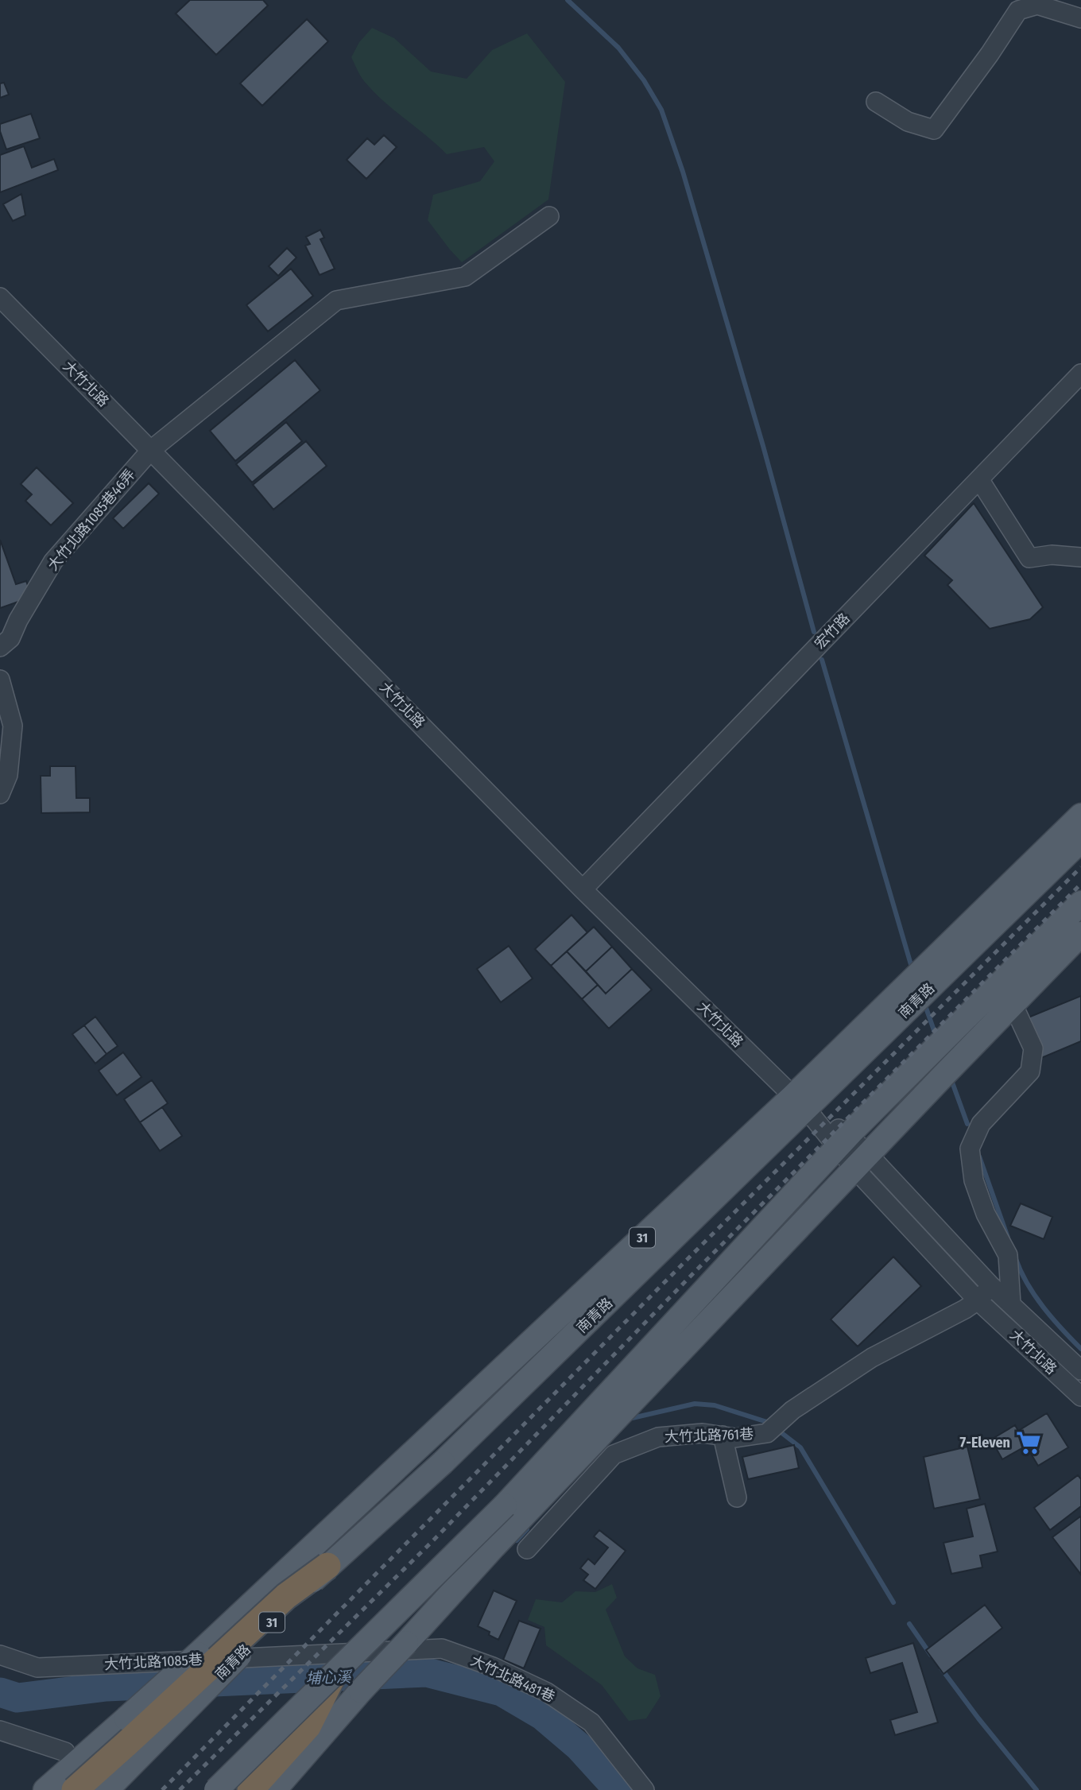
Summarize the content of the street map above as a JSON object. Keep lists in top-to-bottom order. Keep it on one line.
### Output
{"streets":{"main road":["南青路","31"],"street":["大竹北路","大竹北路1085巷46弄","宏竹路","大竹北路761巷","大竹北路1085巷","大竹北路481巷"]},"crossings":[["大竹北路","大竹北路1085巷46弄"],["大竹北路","宏竹路"],["大竹北路","南青路"],["大竹北路","31"],["大竹北路","大竹北路761巷"],["南青路","31"],["大竹北路1085巷","大竹北路481巷"]],"water":["埔心溪"],"places":{"supermarket":["7-Eleven"]}}
